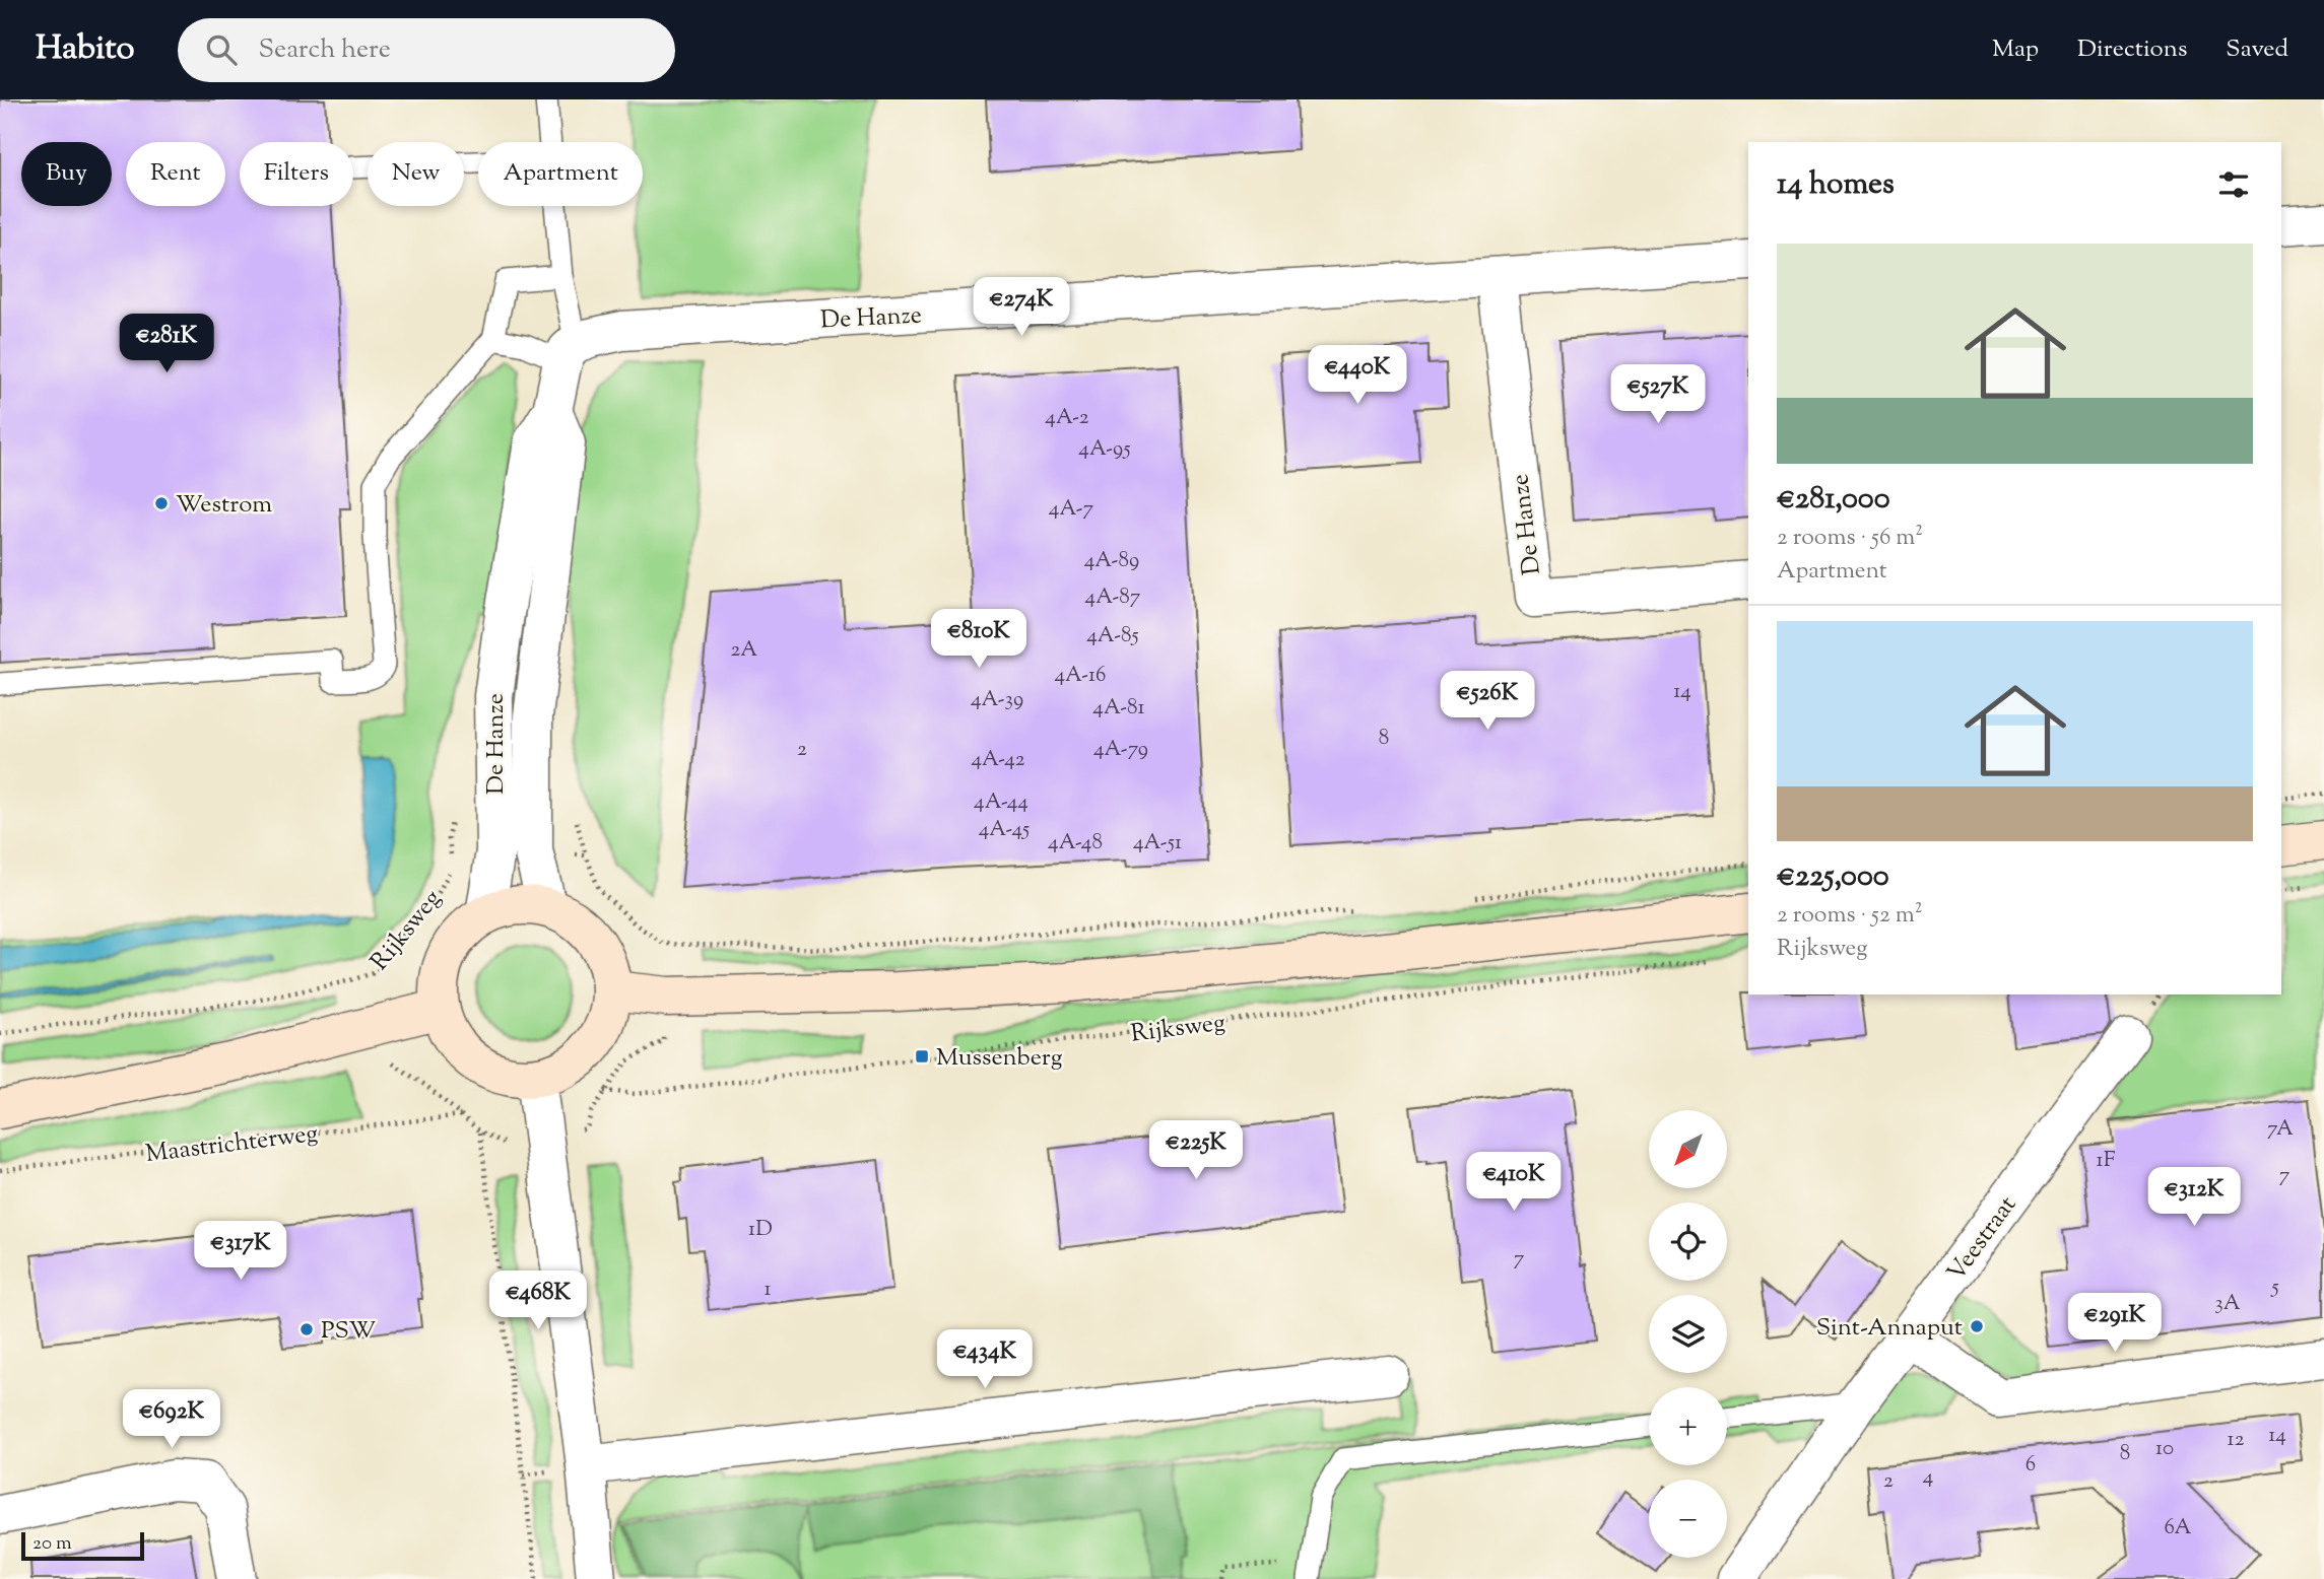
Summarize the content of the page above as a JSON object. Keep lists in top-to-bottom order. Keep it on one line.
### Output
{"streets":{"street":["De Hanze","Veestraat"],"path":["Rijksweg","Maastrichterweg"]},"crossings":[["De Hanze","Rijksweg"]],"places":{"other":["Westrom","Sint-Annaput","PSW"],"transit":["Mussenberg"]},"house_numbers":["4A-2","4A-95","4A-7","4A-89","4A-87","4A-85","2A","4A-16","14","4A-39","4A-81","8","2","4A-79","4A-42","4A-44","4A-45","4A-48","4A-51","7A","1F","7","1D","7","5","1","3A","14","12","10","8","6","4","2","6A"],"scale_bar":"20 m","north":"bottom left","page":{"header":"Habito","search":"Search here","nav":["Map","Directions","Saved"],"chip":["Buy","Rent","Filters","New","Apartment"],"heading":"14 homes","list":[{"name":"€281,000","note":"2 rooms · 56 m² · Apartment"},{"name":"€225,000","note":"2 rooms · 52 m² · Rijksweg"}],"price":["€274K","€281K","€440K","€527K","€810K","€526K","€225K","€410K","€312K","€317K","€468K","€291K","€434K","€692K"],"map_buttons":["+","−"],"scale":"20 m"}}
